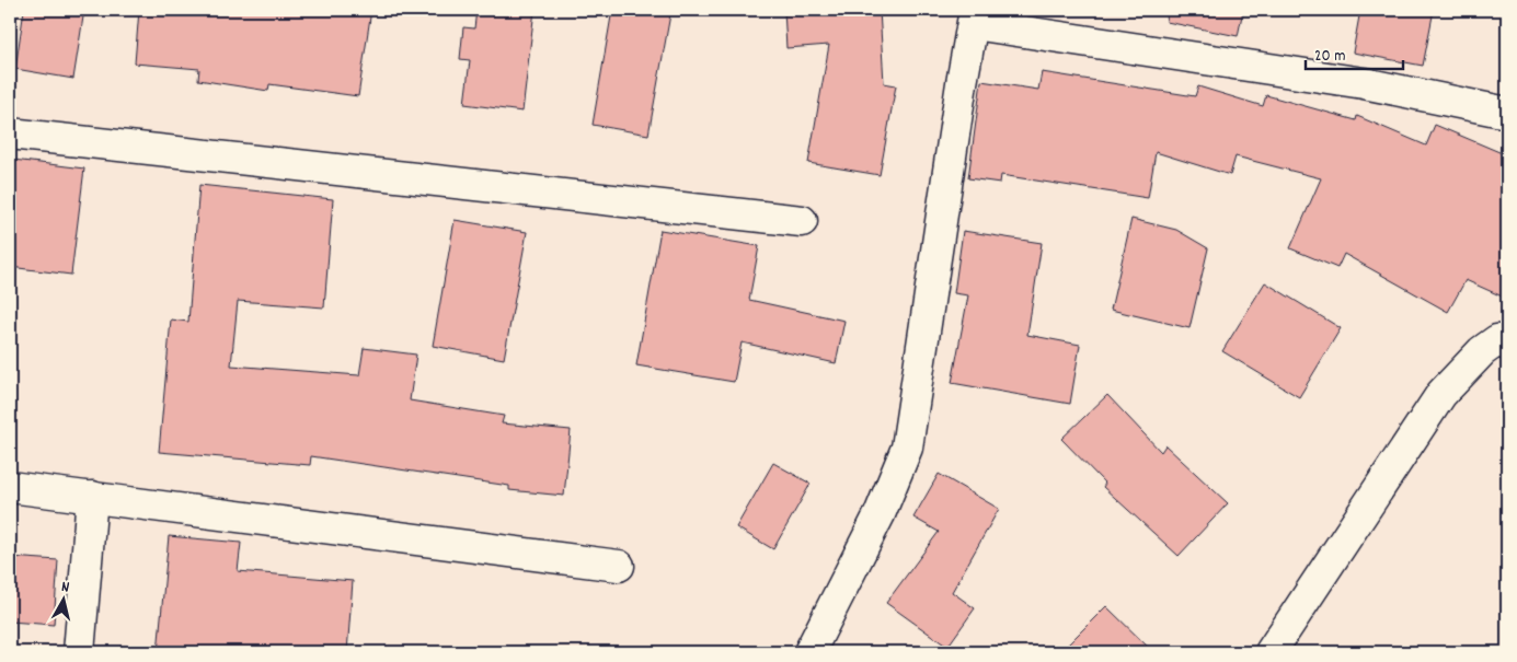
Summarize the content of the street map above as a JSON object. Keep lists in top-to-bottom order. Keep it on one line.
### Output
{"scale_bar":"20 m","north":"top"}
